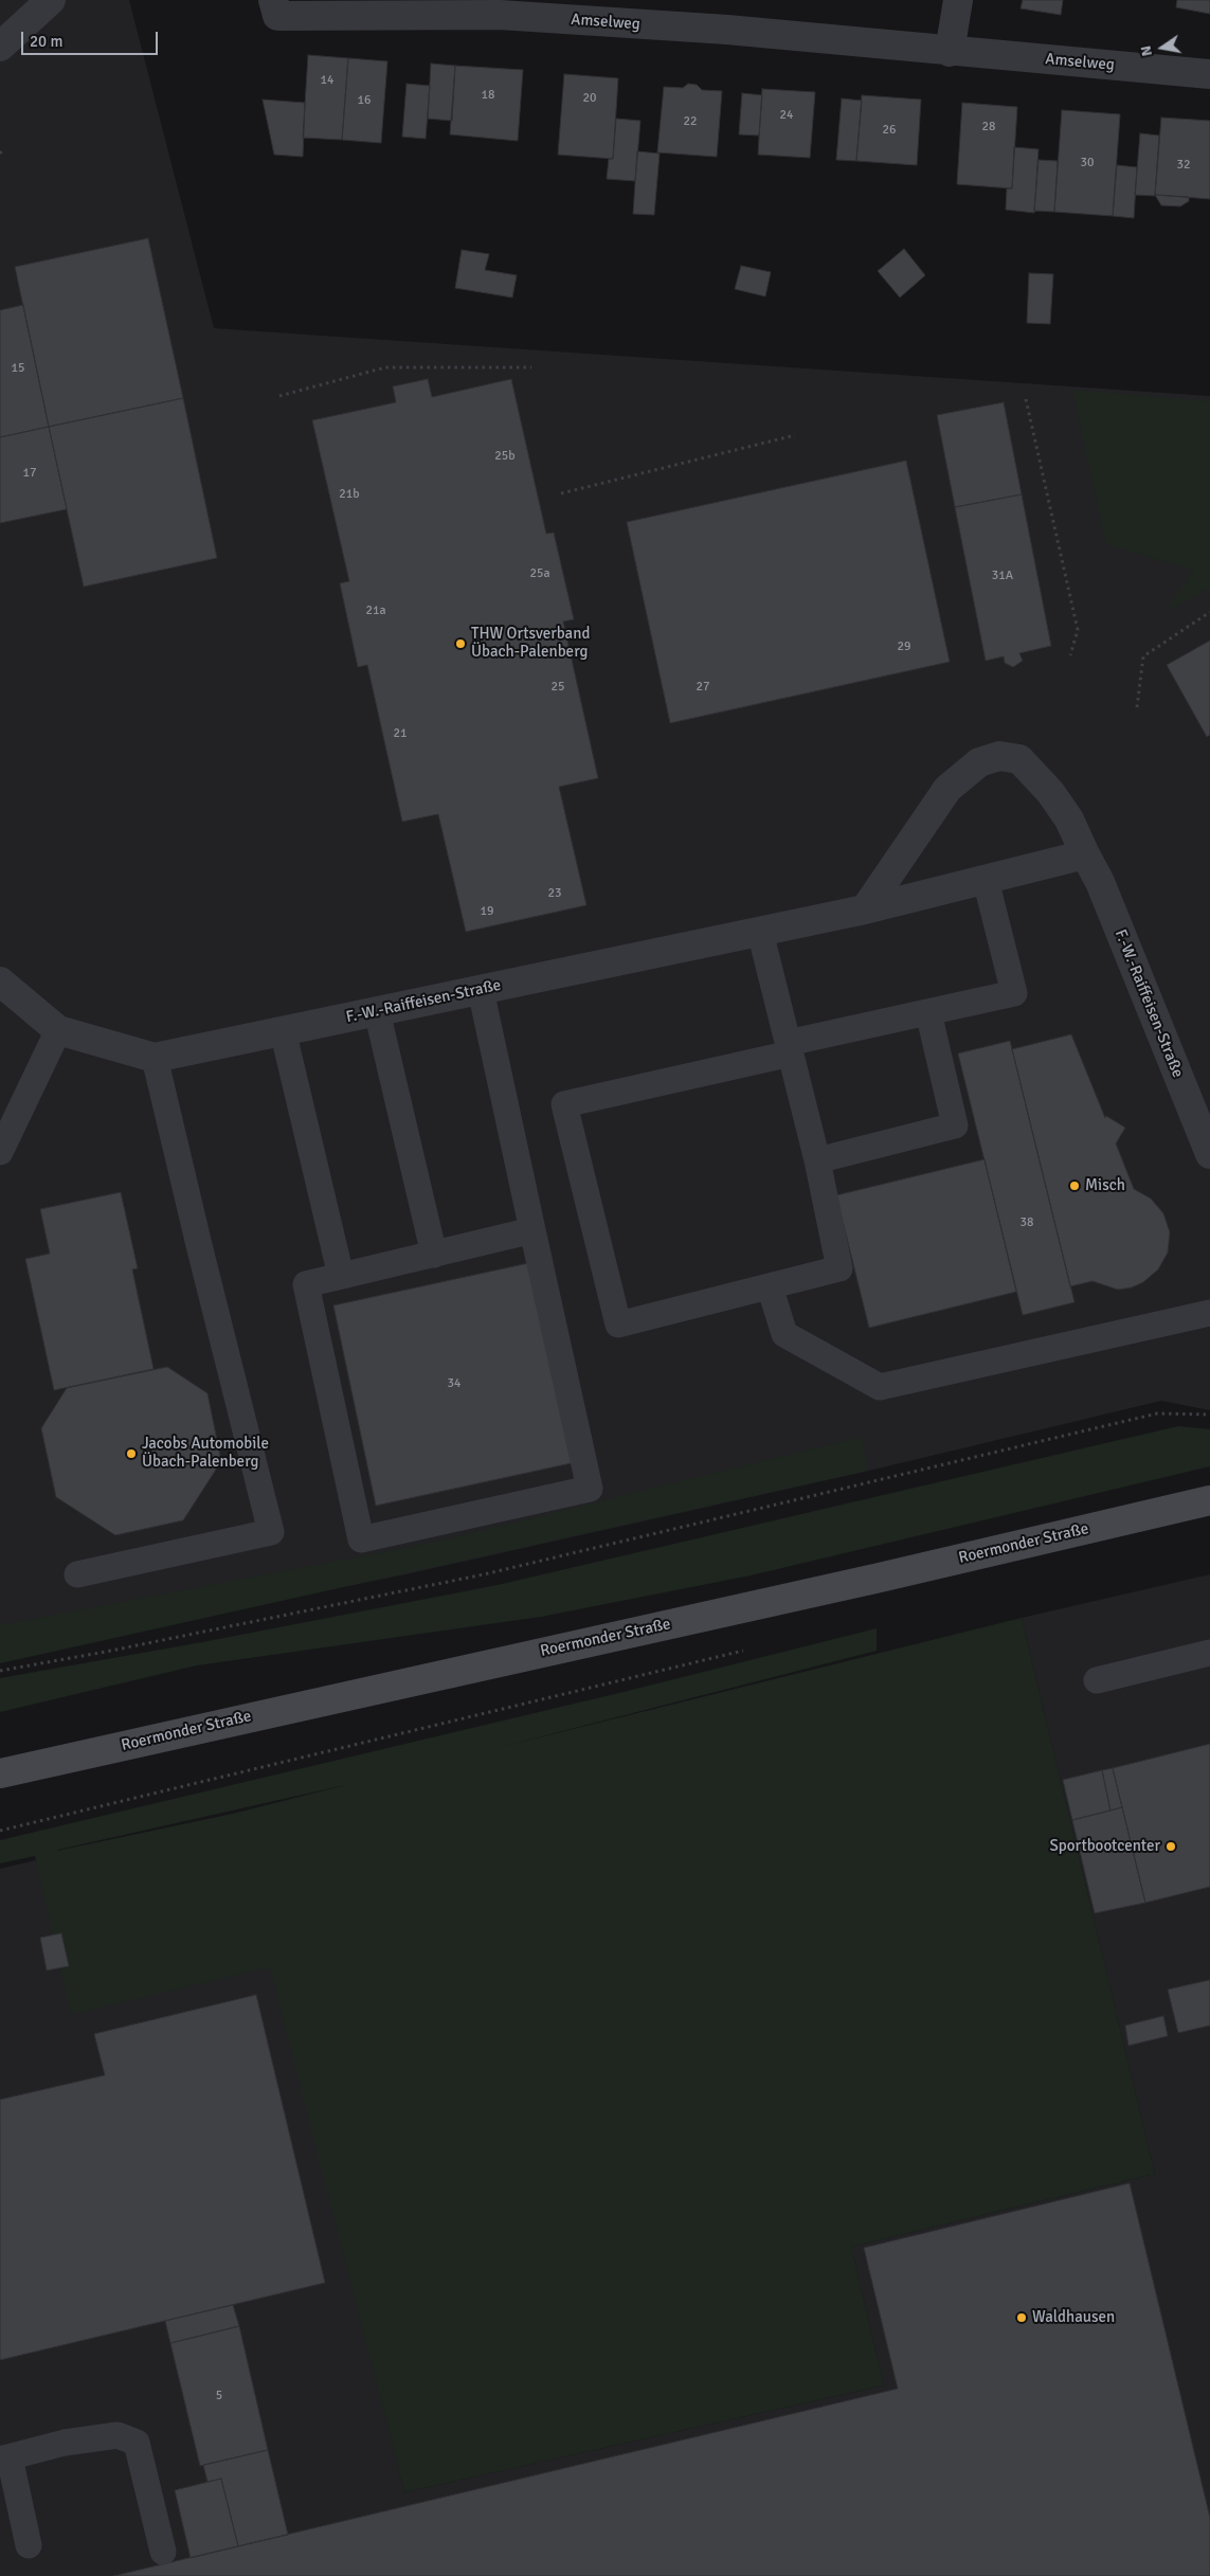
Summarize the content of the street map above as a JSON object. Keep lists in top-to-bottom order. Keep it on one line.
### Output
{"streets":{"main road":["Roermonder Straße"],"street":["Amselweg","F.-W.-Raiffeisen-Straße"]},"places":["THW Ortsverband Übach-Palenberg","Misch","Jacobs Automobile Übach-Palenberg","Sportbootcenter","Waldhausen"],"house_numbers":["14","18","20","16","24","22","28","26","30","32","15","25b","17","21b","25a","31A","21a","29","25","27","21","23","19","38","34","5"],"scale_bar":"20 m","north":"left"}
